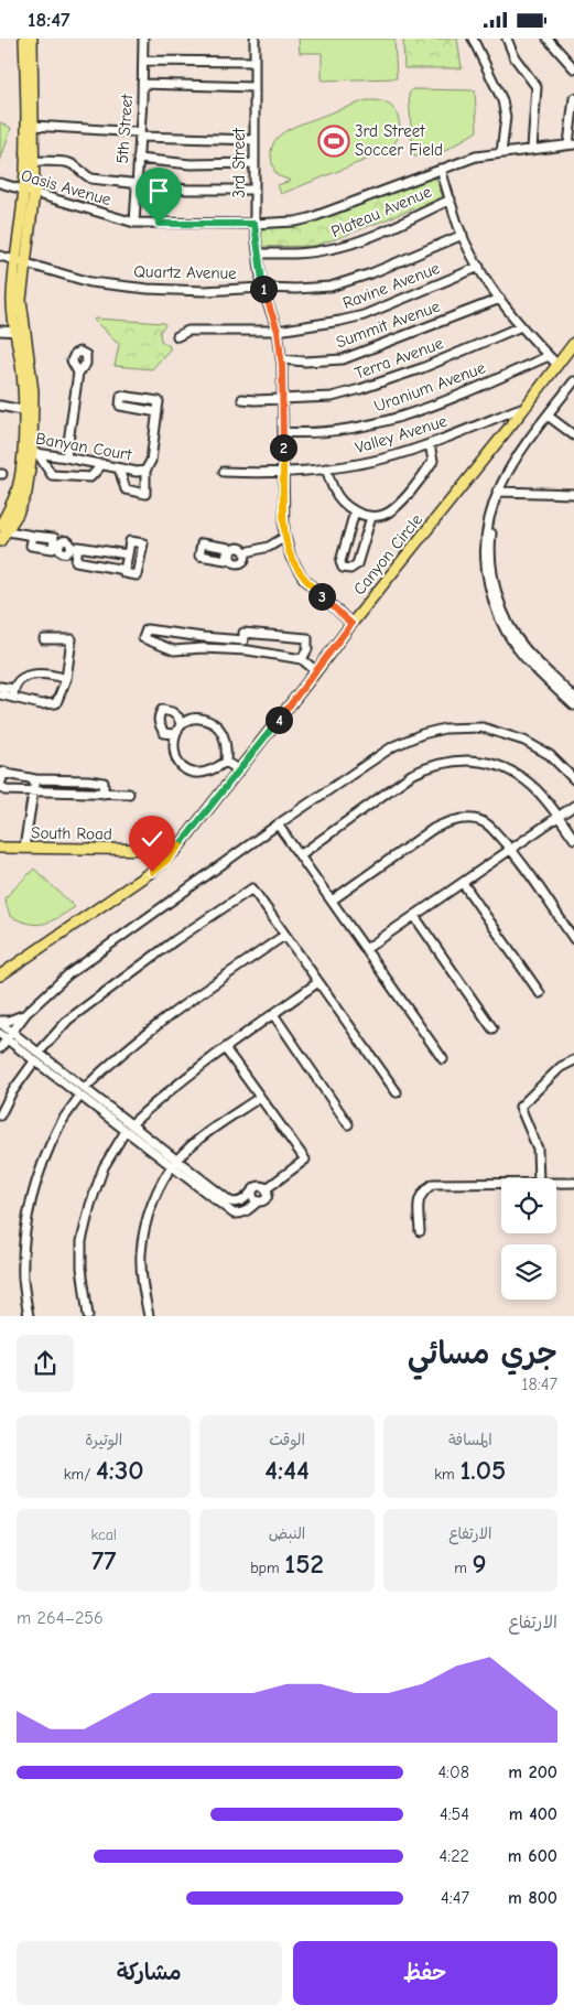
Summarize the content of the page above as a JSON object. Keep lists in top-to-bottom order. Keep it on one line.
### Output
{"streets":{"main road":["Canyon Circle","South Road"],"street":["5th Street","3rd Street","Oasis Avenue","Plateau Avenue","Quartz Avenue","Ravine Avenue","Summit Avenue","Terra Avenue","Uranium Avenue","Valley Avenue","Banyan Court"]},"crossings":[["5th Street","Oasis Avenue"],["3rd Street","Oasis Avenue"],["3rd Street","Plateau Avenue"],["3rd Street","Quartz Avenue"],["3rd Street","Ravine Avenue"],["3rd Street","Summit Avenue"],["3rd Street","Terra Avenue"],["3rd Street","Uranium Avenue"],["3rd Street","Valley Avenue"],["3rd Street","Canyon Circle"],["Oasis Avenue","Plateau Avenue"],["Plateau Avenue","Quartz Avenue"],["Plateau Avenue","Ravine Avenue"],["Plateau Avenue","Summit Avenue"],["Plateau Avenue","Terra Avenue"],["Plateau Avenue","Uranium Avenue"],["Plateau Avenue","Canyon Circle"],["Valley Avenue","Canyon Circle"],["Canyon Circle","South Road"]],"places":{"sports":["3rd Street Soccer Field"]},"page":{"status":"18:47","pins":["1","2","3","4"],"heading":["جري مسائي","18:47"],"stats":[["المسافة","1.05 km"],["الوقت","4:44"],["الوتيرة","4:30 /km"],["الارتفاع","9 m"],["النبض","152 bpm"],["kcal","77"]],"chart":["الارتفاع","256–264 m"],"list":[{"name":"200 m","note":"4:08"},{"name":"400 m","note":"4:54"},{"name":"600 m","note":"4:22"},{"name":"800 m","note":"4:47"}],"buttons":["حفظ","مشاركة"]}}
